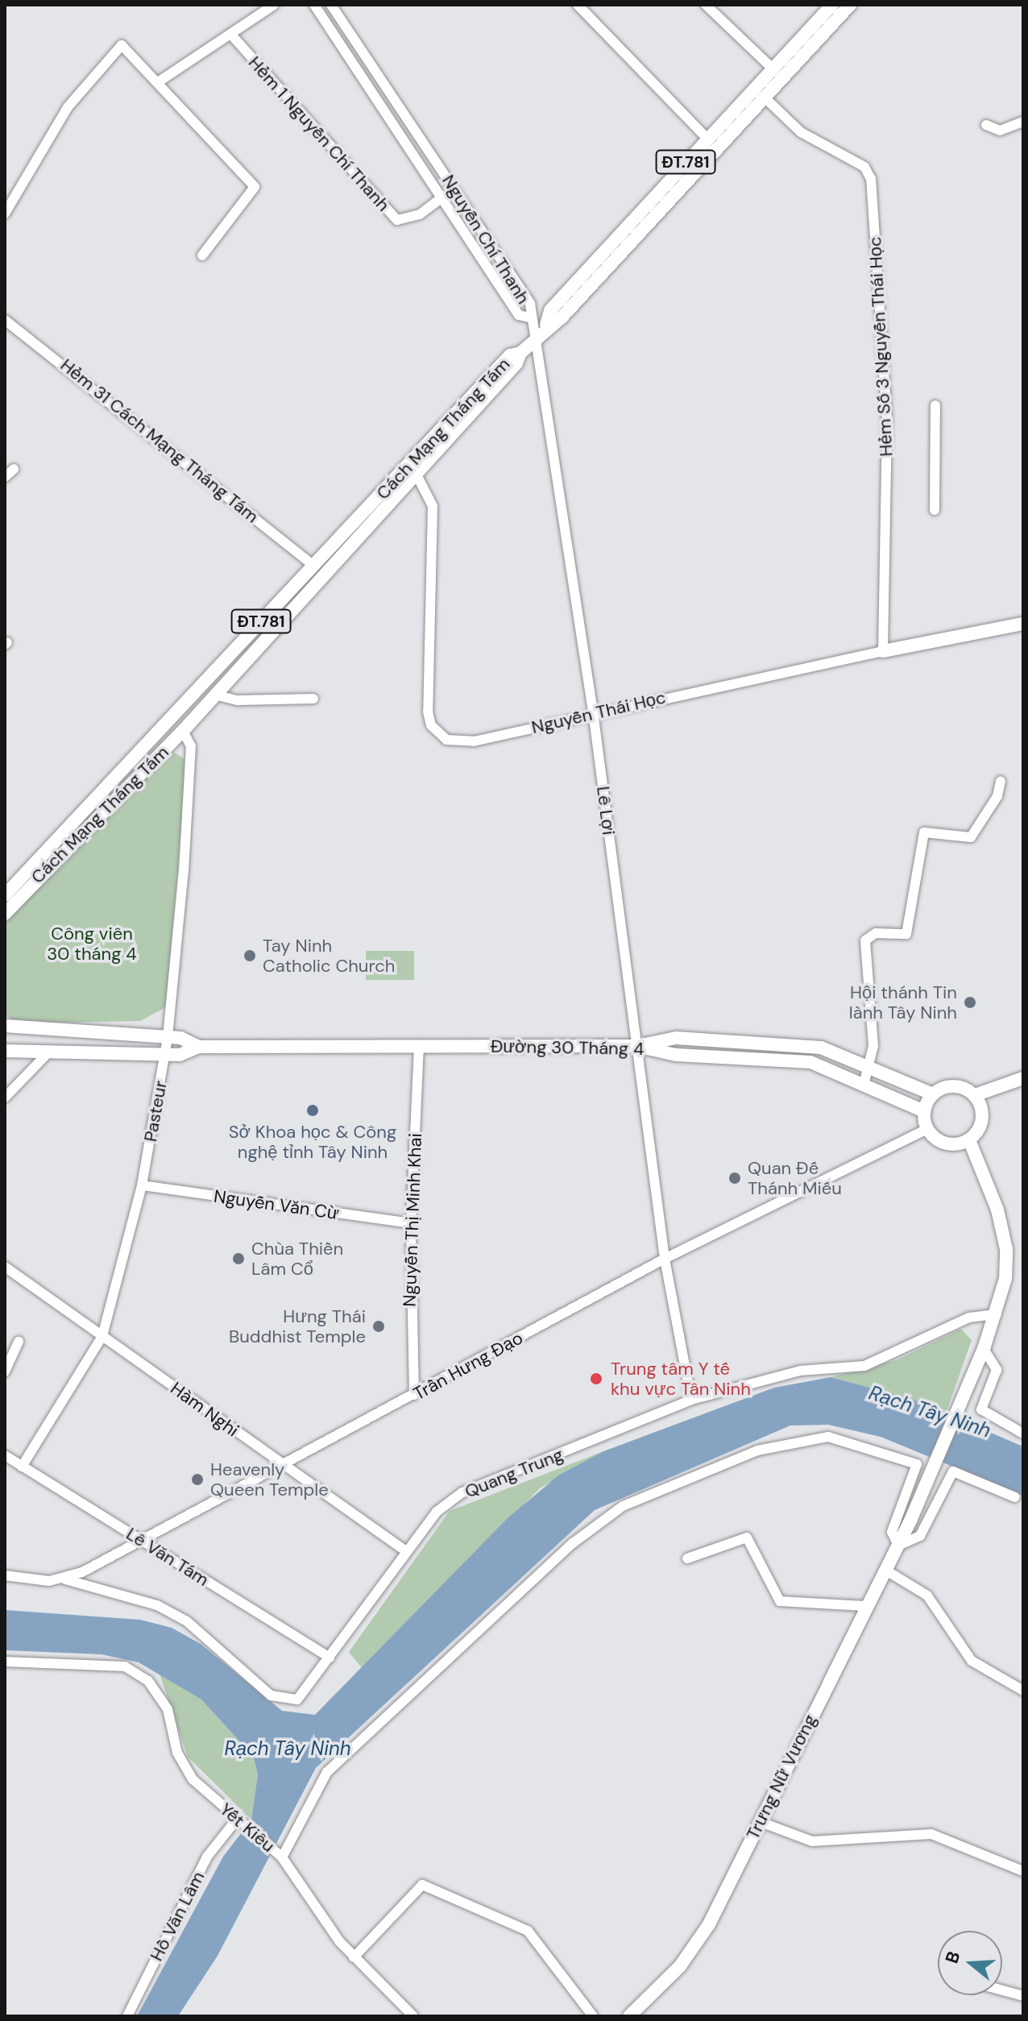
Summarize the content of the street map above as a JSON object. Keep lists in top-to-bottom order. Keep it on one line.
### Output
{"streets":{"main road":["ĐT.781","Cách Mạng Tháng Tám","Nguyễn Thái Học","Đường 30 Tháng 4","Trưng Nữ Vương"],"street":["Hẻm 1 Nguyễn Chí Thanh","Nguyễn Chí Thanh","Hẻm Số 3 Nguyễn Thái Học","Hẻm 31 Cách Mạng Tháng Tám","Lê Lợi","Pasteur","Nguyễn Văn Cừ","Nguyễn Thị Minh Khai","Trần Hưng Đạo","Hàm Nghi","Quang Trung","Lê Văn Tám","Yết Kiêu","Hồ Văn Lâm"]},"crossings":[["Hẻm 1 Nguyễn Chí Thanh","Nguyễn Chí Thanh"],["ĐT.781","Hẻm Số 3 Nguyễn Thái Học"],["ĐT.781","Cách Mạng Tháng Tám"],["Nguyễn Chí Thanh","Lê Lợi"],["Hẻm Số 3 Nguyễn Thái Học","Nguyễn Thái Học"],["Cách Mạng Tháng Tám","Hẻm 31 Cách Mạng Tháng Tám"],["Cách Mạng Tháng Tám","Nguyễn Thái Học"],["Cách Mạng Tháng Tám","Lê Lợi"],["Cách Mạng Tháng Tám","Pasteur"],["Nguyễn Thái Học","Lê Lợi"],["Lê Lợi","Đường 30 Tháng 4"],["Lê Lợi","Trần Hưng Đạo"],["Lê Lợi","Quang Trung"],["Đường 30 Tháng 4","Pasteur"],["Đường 30 Tháng 4","Nguyễn Thị Minh Khai"],["Đường 30 Tháng 4","Trần Hưng Đạo"],["Pasteur","Nguyễn Văn Cừ"],["Pasteur","Hàm Nghi"],["Pasteur","Lê Văn Tám"],["Nguyễn Văn Cừ","Nguyễn Thị Minh Khai"],["Nguyễn Thị Minh Khai","Trần Hưng Đạo"],["Trần Hưng Đạo","Hàm Nghi"],["Trần Hưng Đạo","Quang Trung"],["Trần Hưng Đạo","Lê Văn Tám"],["Hàm Nghi","Quang Trung"],["Quang Trung","Lê Văn Tám"],["Yết Kiêu","Hồ Văn Lâm"]],"water":["Rạch Tây Ninh"],"parks":["Công viên 30 tháng 4"],"places":["Tay Ninh Catholic Church","Hội thánh Tin lành Tây Ninh","Sở Khoa học & Công nghệ tỉnh Tây Ninh","Quan Đế Thánh Miếu","Chùa Thiền Lâm Cổ","Hưng Thái Buddhist Temple","Trung tâm Y tế khu vực Tân Ninh","Heavenly Queen Temple"],"north":"left"}
